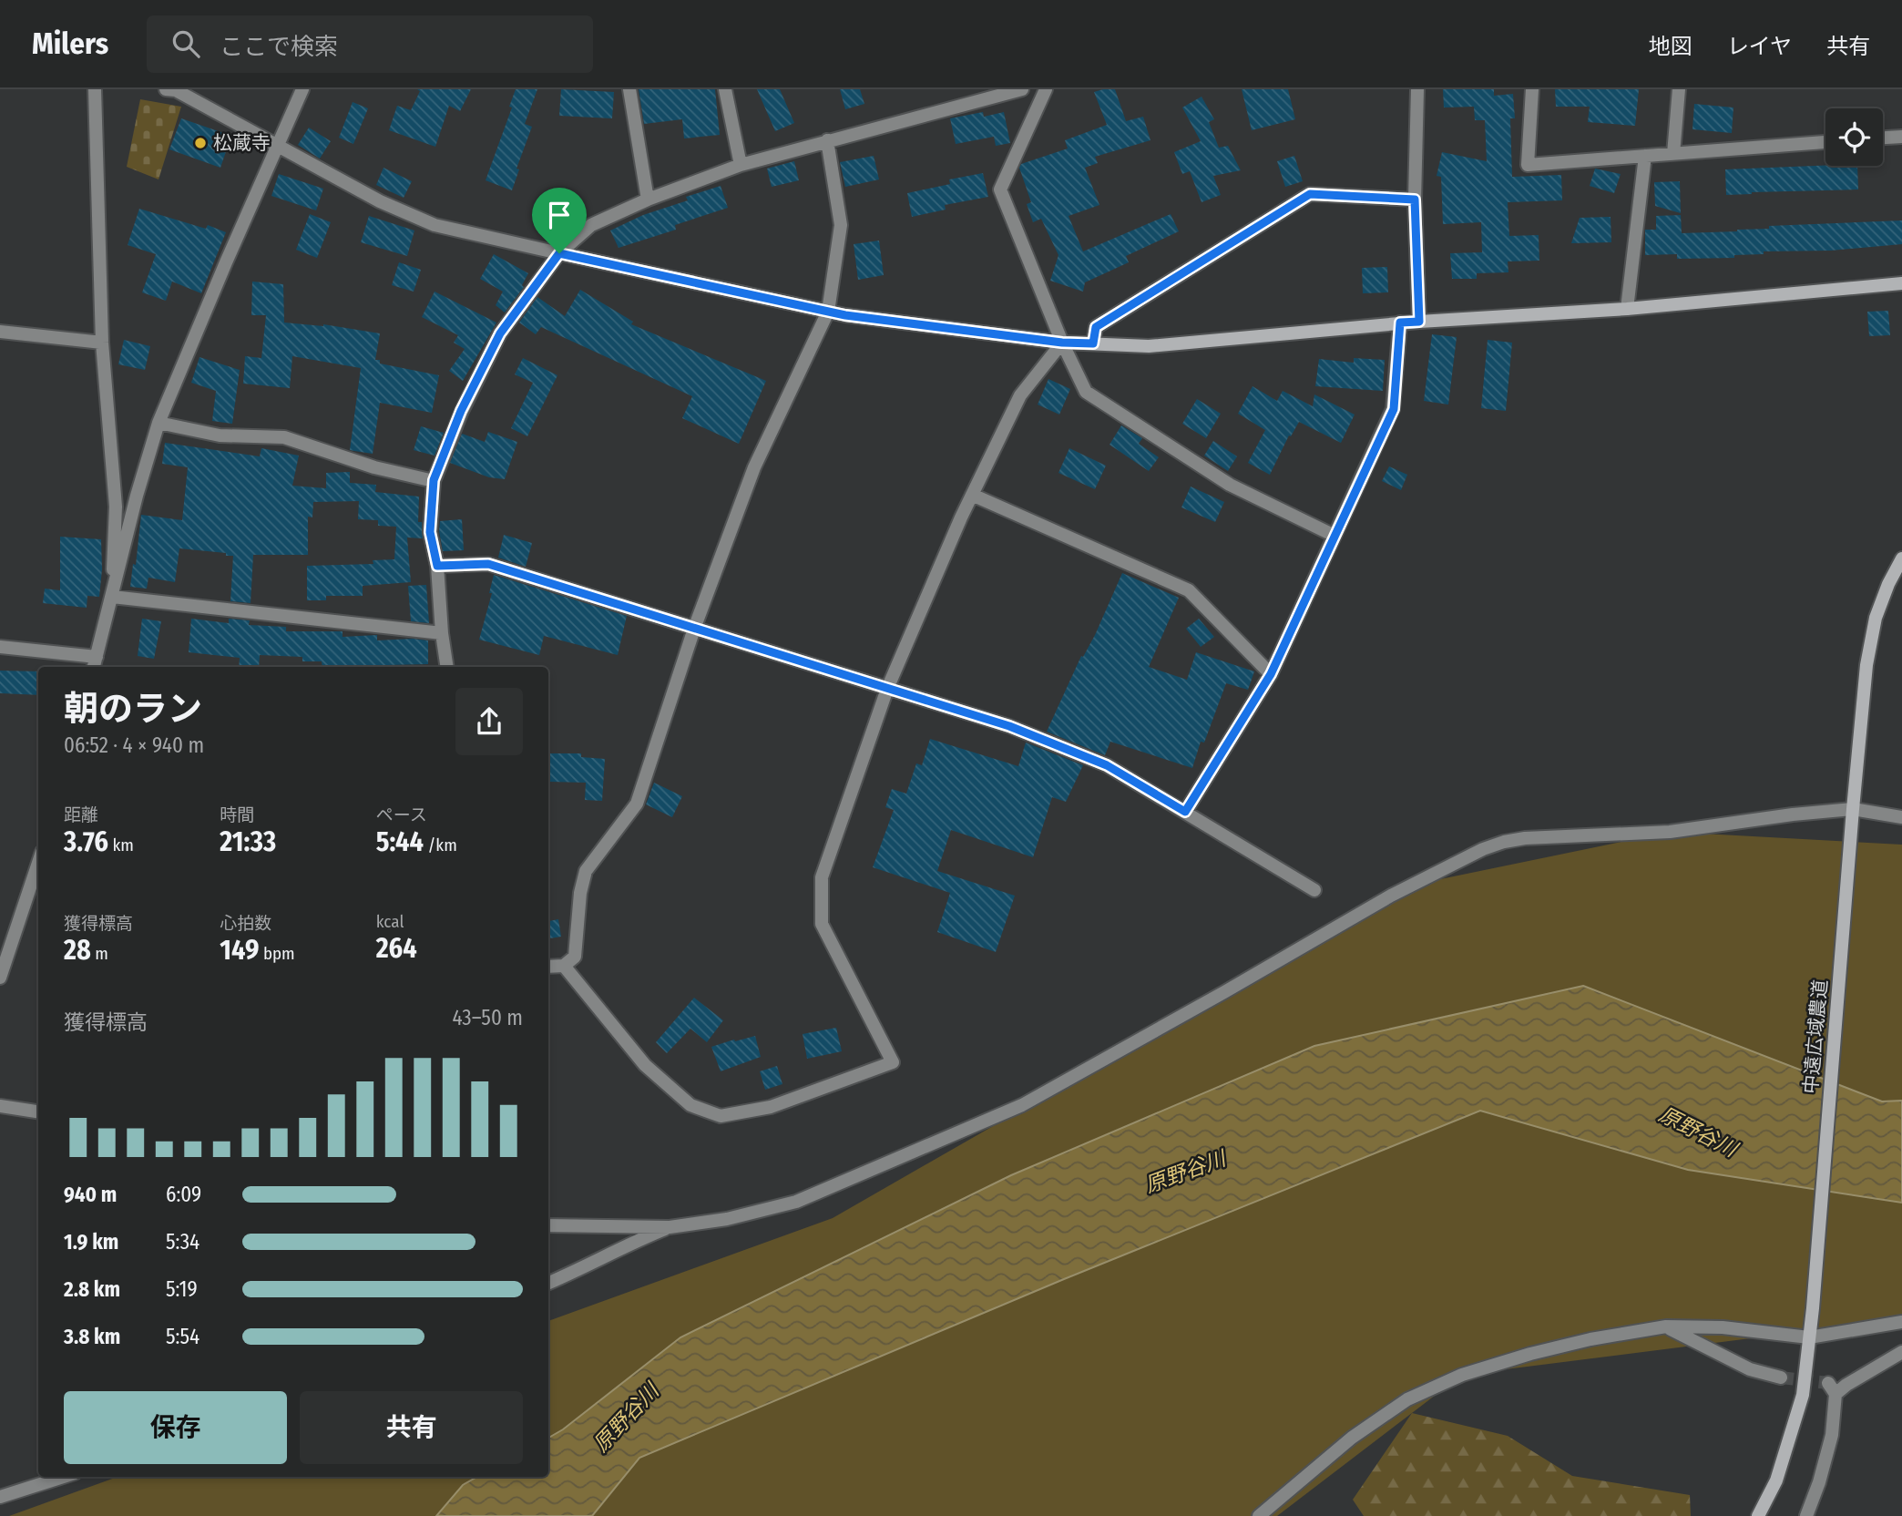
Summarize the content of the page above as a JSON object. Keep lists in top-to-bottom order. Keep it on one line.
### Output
{"streets":{"street":["中遠広域農道"]},"water":["原野谷川"],"places":["松蔵寺"],"page":{"header":"Milers","search":"ここで検索","nav":["地図","レイヤ","共有"],"heading":["朝のラン","06:52 · 4 × 940 m"],"stats":[["距離","3.76 km"],["時間","21:33"],["ペース","5:44 /km"],["獲得標高","28 m"],["心拍数","149 bpm"],["kcal","264"]],"chart":["獲得標高","43–50 m"],"list":[{"name":"940 m","note":"6:09"},{"name":"1.9 km","note":"5:34"},{"name":"2.8 km","note":"5:19"},{"name":"3.8 km","note":"5:54"}],"buttons":["保存","共有"]}}
